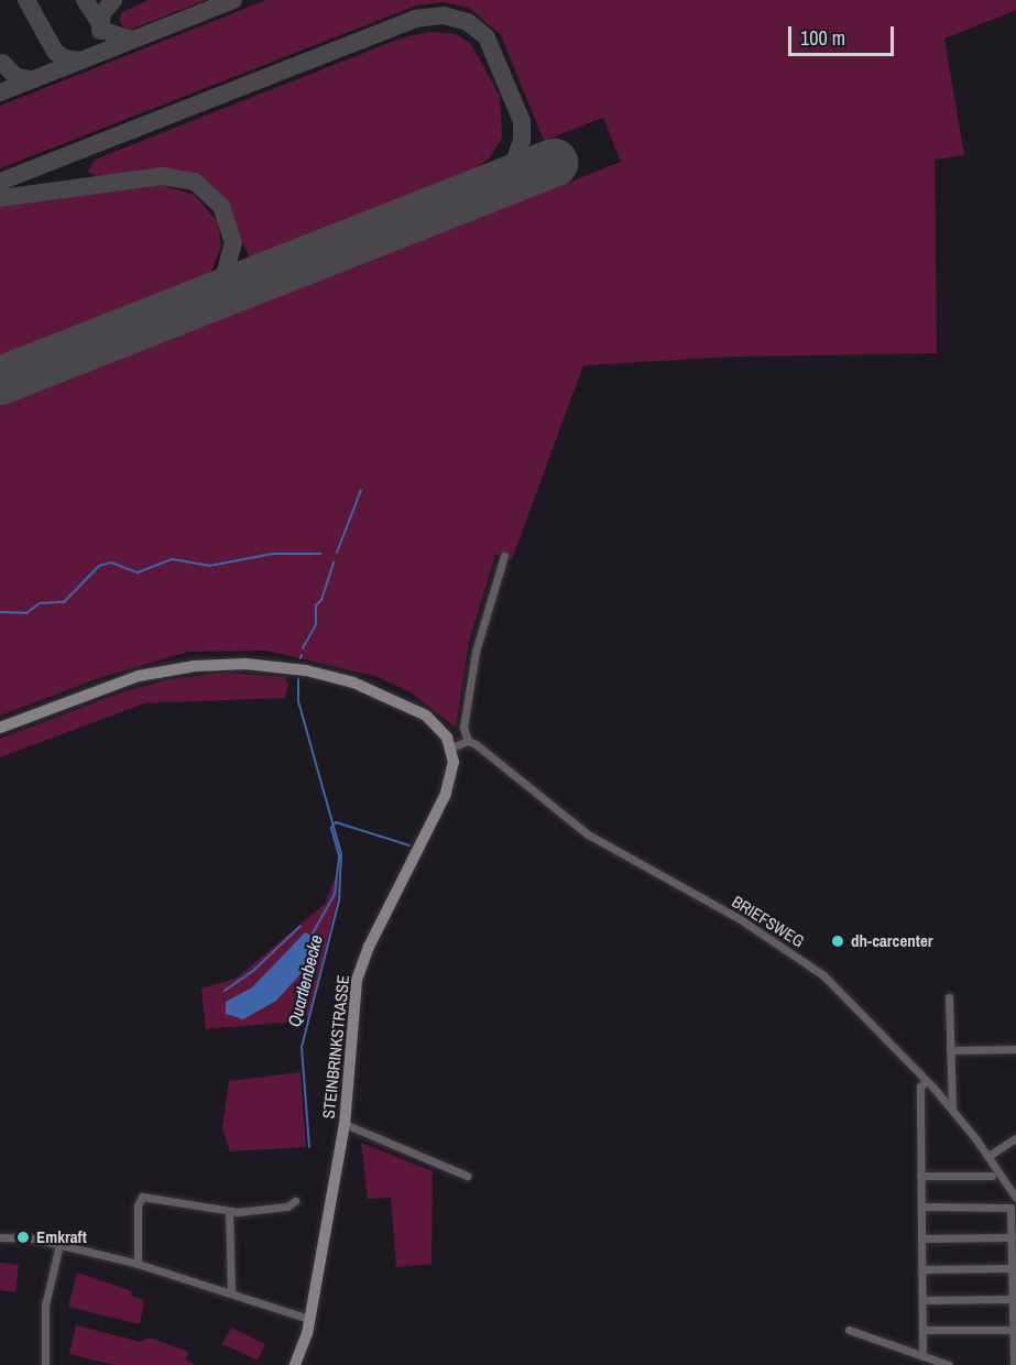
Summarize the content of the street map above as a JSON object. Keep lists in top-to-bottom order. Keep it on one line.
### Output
{"streets":{"street":["BRIEFSWEG","STEINBRINKSTRASSE"]},"water":["Quartlenbecke"],"places":["dh-carcenter","Emkraft"],"scale_bar":"100 m"}
